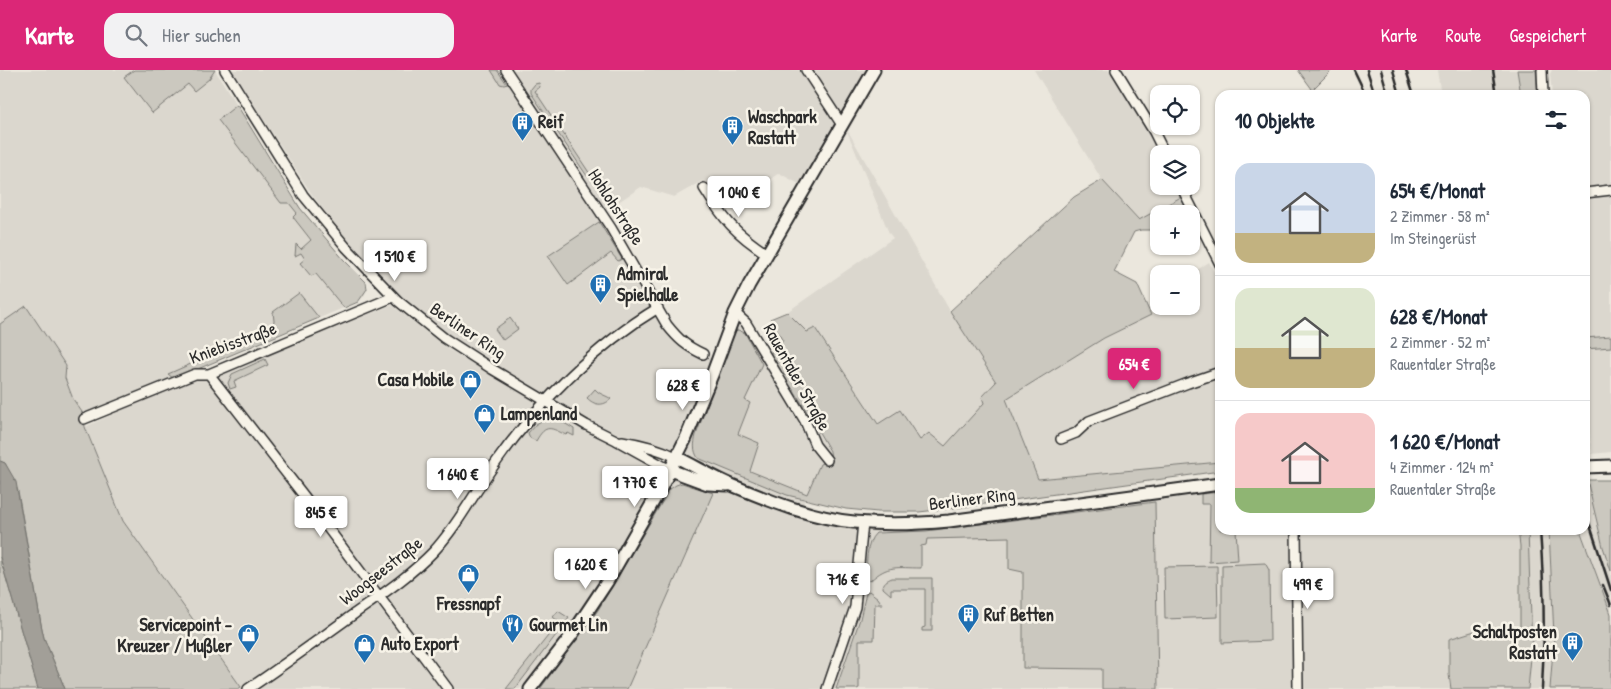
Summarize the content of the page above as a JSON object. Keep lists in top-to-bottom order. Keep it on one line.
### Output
{"streets":{"street":["Hohlohstraße","Berliner Ring","Kniebisstraße","Rauentaler Straße","Woogseestraße"]},"crossings":[["Hohlohstraße","Woogseestraße"],["Berliner Ring","Kniebisstraße"],["Berliner Ring","Woogseestraße"]],"places":{"building":["Reif","Waschpark Rastatt","Admiral Spielhalle","Ruf Betten","Schaltposten Rastatt"],"shop":["Casa Mobile","Lampenland","Fressnapf","Servicepoint - Kreuzer / Mußler","Auto Export"],"restaurant":["Gourmet Lin"]},"page":{"header":"Karte","search":"Hier suchen","nav":["Karte","Route","Gespeichert"],"map_buttons":["+","−"],"heading":"10 Objekte","list":[{"name":"654 €/Monat","note":"2 Zimmer · 58 m² · Im Steingerüst"},{"name":"628 €/Monat","note":"2 Zimmer · 52 m² · Rauentaler Straße"},{"name":"1 620 €/Monat","note":"4 Zimmer · 124 m² · Rauentaler Straße"}],"price":["1 040 €","1 510 €","654 €","628 €","1 640 €","1 770 €","845 €","1 620 €","716 €","499 €"]}}
